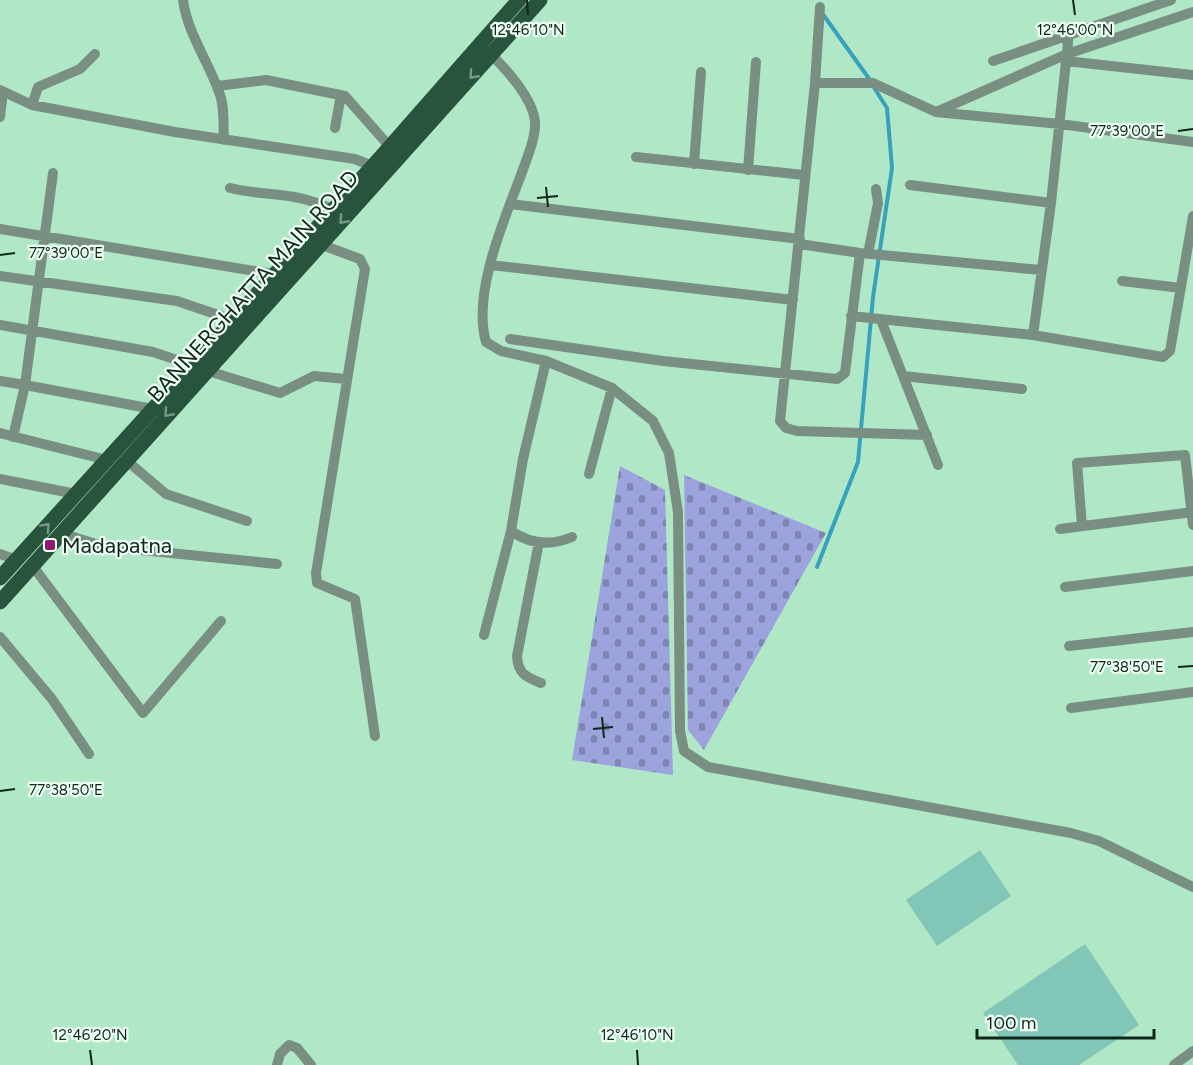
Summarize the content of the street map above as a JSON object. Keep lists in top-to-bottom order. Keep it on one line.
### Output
{"streets":{"main road":["BANNERGHATTA MAIN ROAD"]},"places":{"transit":["Madapatna"]},"scale_bar":"100 m","coordinates":["12°46'10\"N","12°46'00\"N","77°39'00\"E","77°38'50\"E","12°46'20\"N"]}
